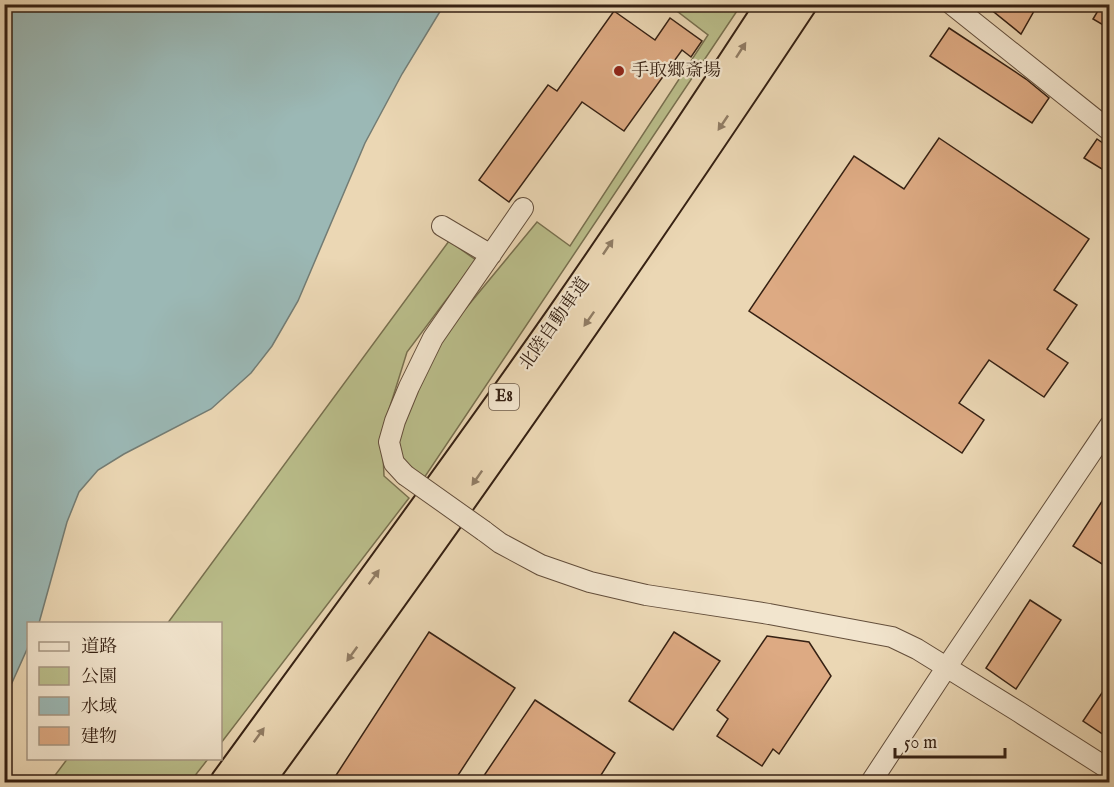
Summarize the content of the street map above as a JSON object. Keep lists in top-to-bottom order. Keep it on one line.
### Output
{"streets":{"highway":["北陸自動車道","E8"]},"places":["手取郷斎場"],"legend":["道路","公園","水域","建物"],"scale_bar":"50 m"}
